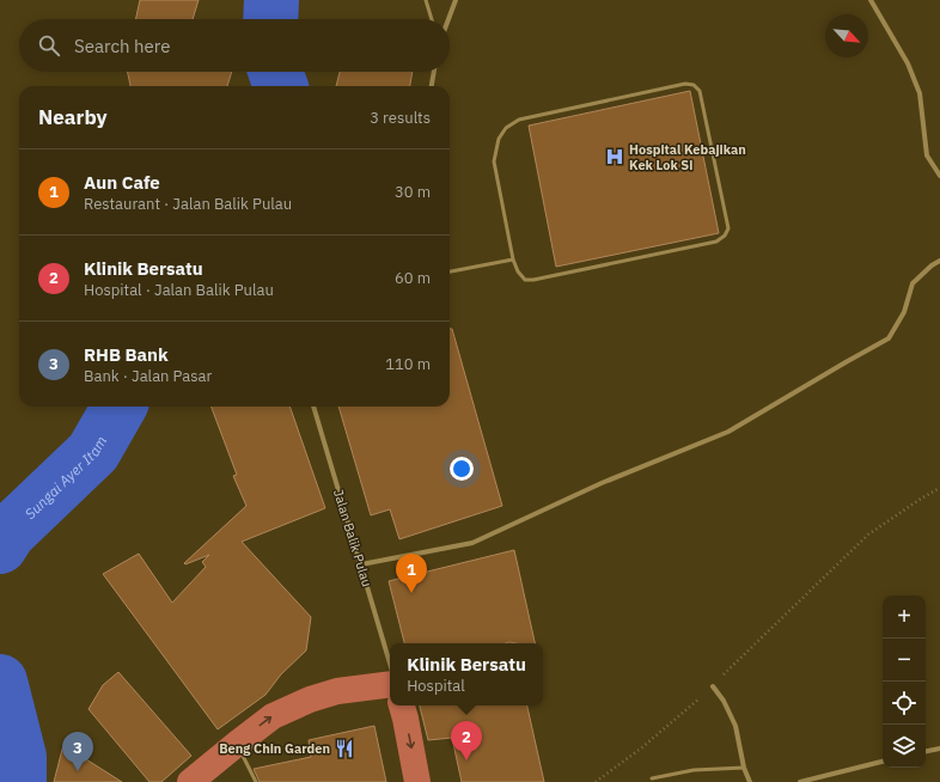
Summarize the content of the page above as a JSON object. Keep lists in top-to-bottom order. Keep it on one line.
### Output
{"streets":{"street":["Jalan Balik Pulau"]},"water":["Sungai Ayer Itam"],"places":{"hospital":["Hospital Kebajikan Kek Lok Si"],"restaurant":["Beng Chin Garden"]},"north":"bottom right","page":{"search":"Search here","heading":["Nearby","3 results"],"list":[{"mark":"1","name":"Aun Cafe","note":"Restaurant · Jalan Balik Pulau","value":"30 m"},{"mark":"2","name":"Klinik Bersatu","note":"Hospital · Jalan Balik Pulau","value":"60 m"},{"mark":"3","name":"RHB Bank","note":"Bank · Jalan Pasar","value":"110 m"}],"pins":["1","2","3"],"map_buttons":["+","−"],"popup":["Klinik Bersatu","Hospital"]}}
